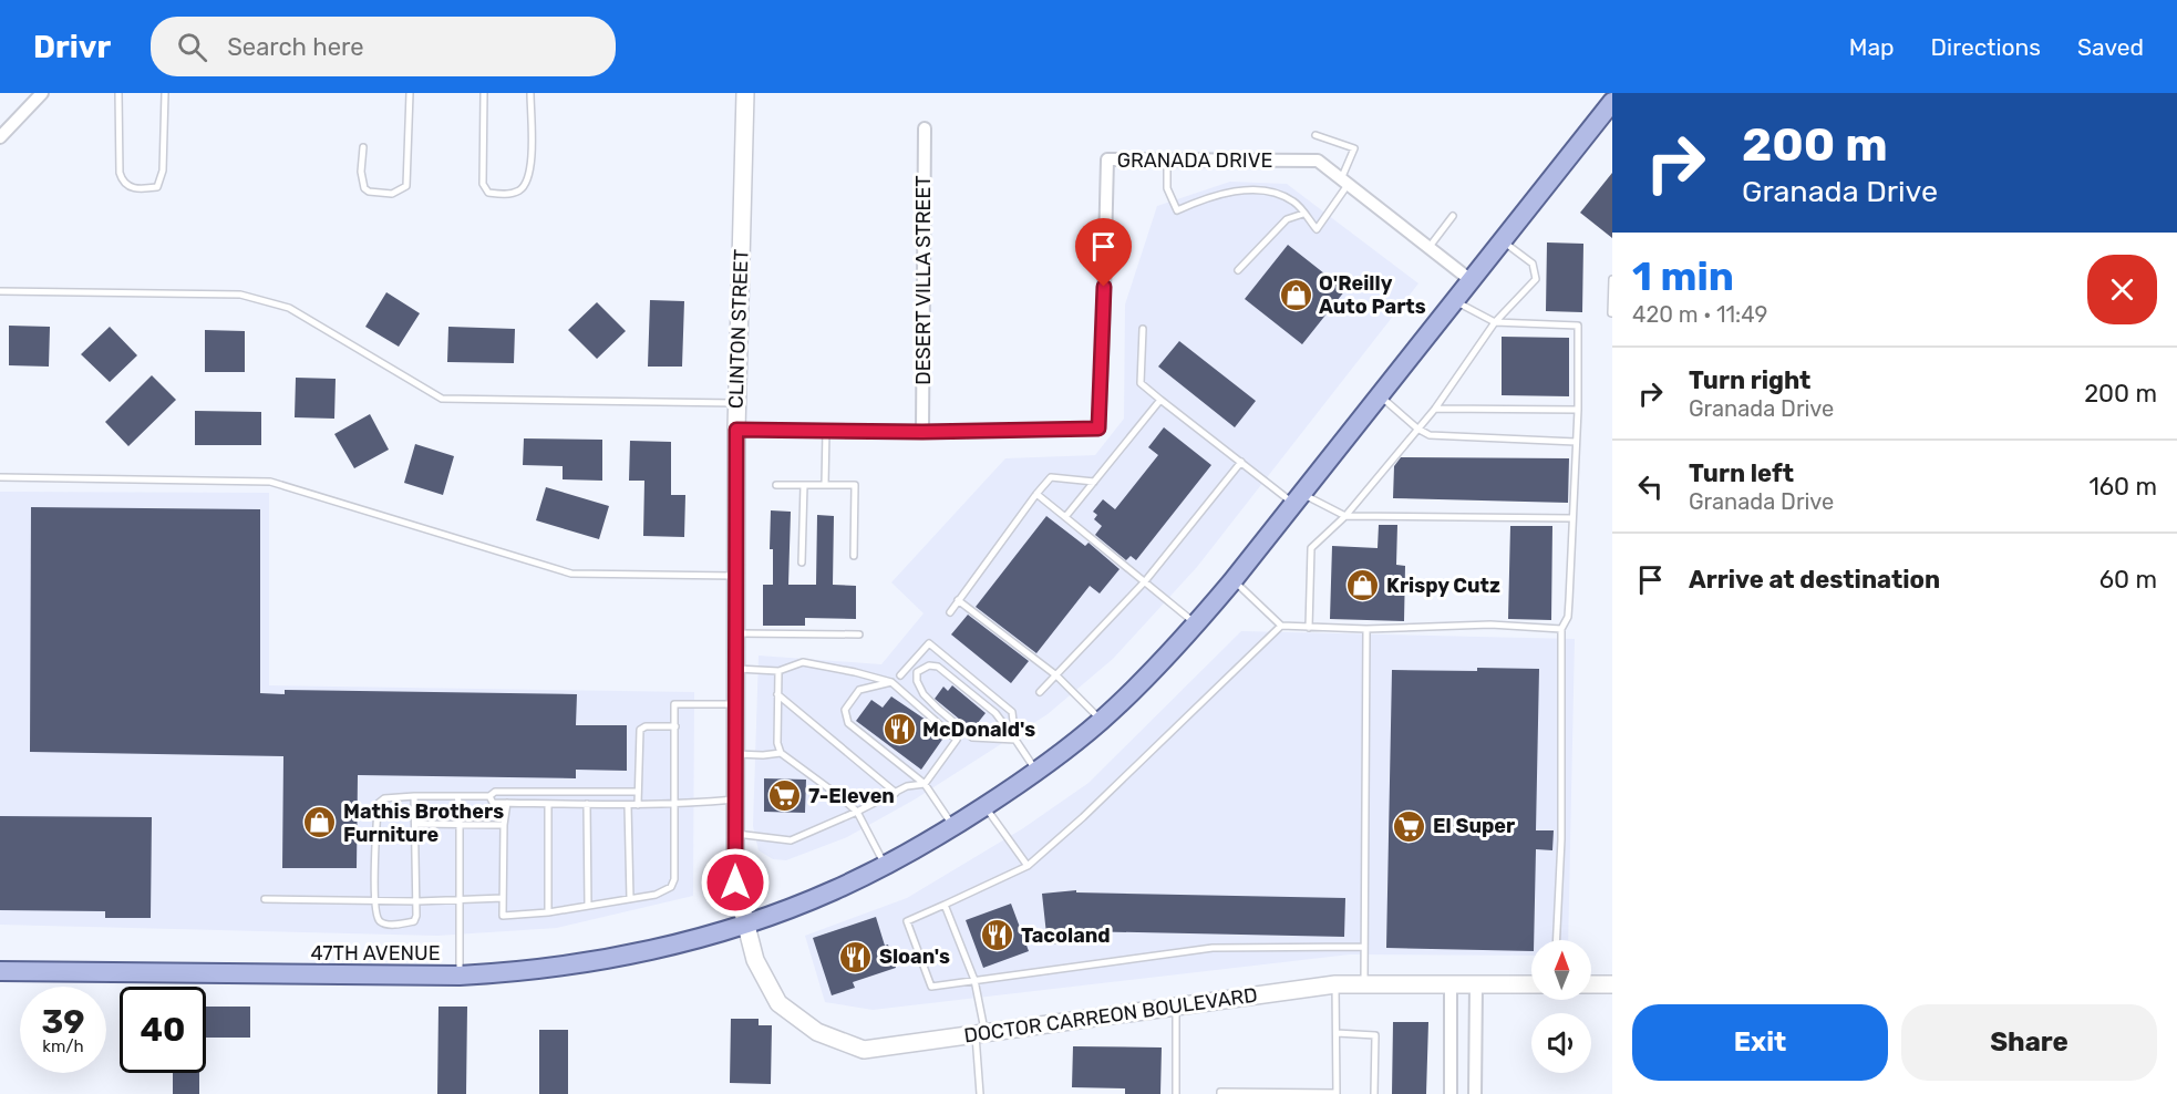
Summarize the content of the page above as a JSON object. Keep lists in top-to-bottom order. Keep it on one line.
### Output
{"streets":{"main road":["CLINTON STREET","47TH AVENUE","DOCTOR CARREON BOULEVARD"],"street":["GRANADA DRIVE","DESERT VILLA STREET"]},"crossings":[["GRANADA DRIVE","DESERT VILLA STREET"],["GRANADA DRIVE","CLINTON STREET"],["GRANADA DRIVE","47TH AVENUE"],["CLINTON STREET","47TH AVENUE"],["CLINTON STREET","DOCTOR CARREON BOULEVARD"],["47TH AVENUE","DOCTOR CARREON BOULEVARD"]],"places":{"shop":["O'Reilly Auto Parts","Krispy Cutz","Mathis Brothers Furniture"],"restaurant":["McDonald's","Tacoland","Sloan's"],"supermarket":["7-Eleven","El Super"]},"north":"top","page":{"header":"Drivr","search":"Search here","nav":["Map","Directions","Saved"],"turn":["200 m","Granada Drive"],"heading":["1 min","420 m · 11:49"],"list":[{"name":"Turn right","note":"Granada Drive","value":"200 m"},{"name":"Turn left","note":"Granada Drive","value":"160 m"},{"name":"Arrive at destination","value":"60 m"}],"speed":"39 km/h","limit":"40","buttons":["Exit","Share"]}}
